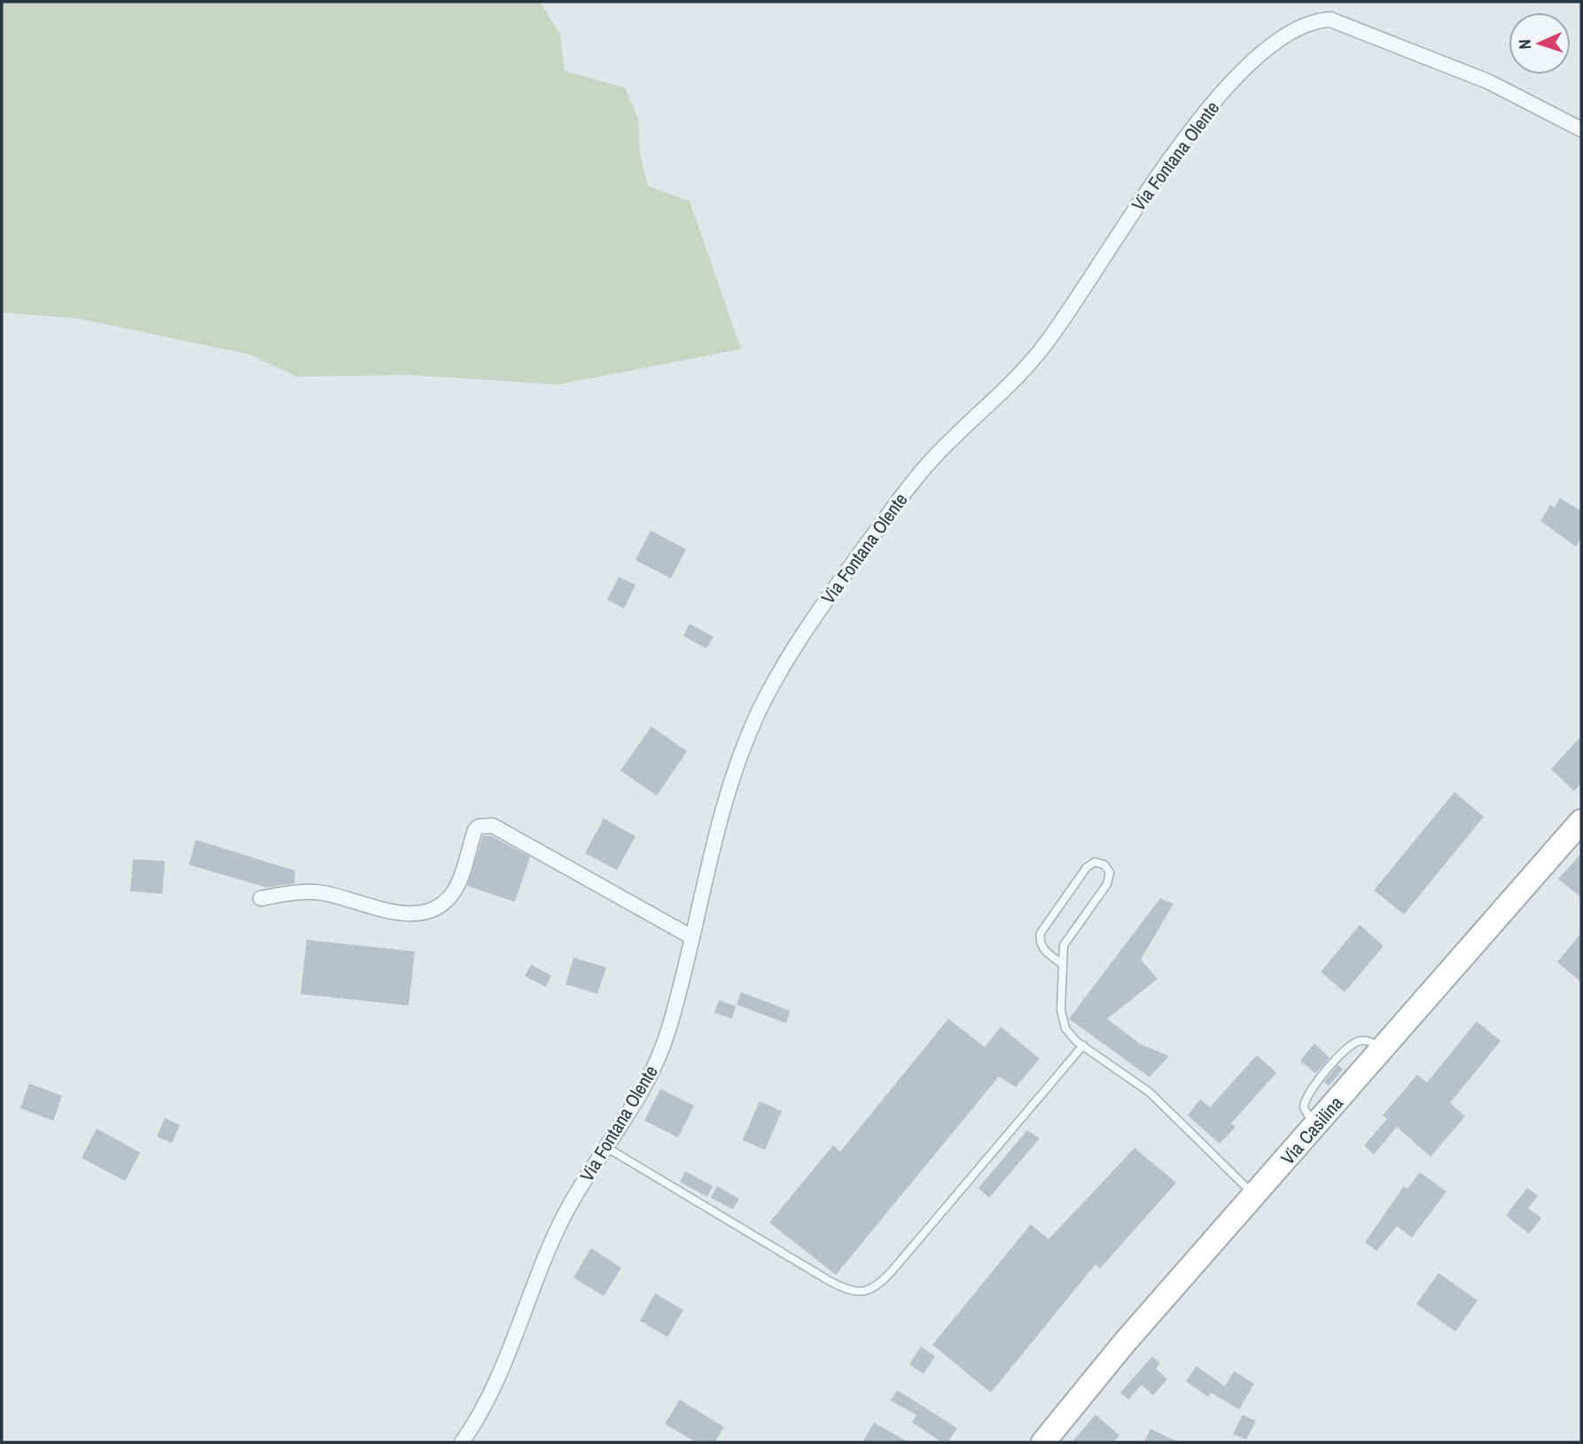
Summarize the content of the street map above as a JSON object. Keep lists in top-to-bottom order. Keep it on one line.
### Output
{"streets":{"main road":["Via Casilina"],"street":["Via Fontana Olente"]},"north":"left"}
